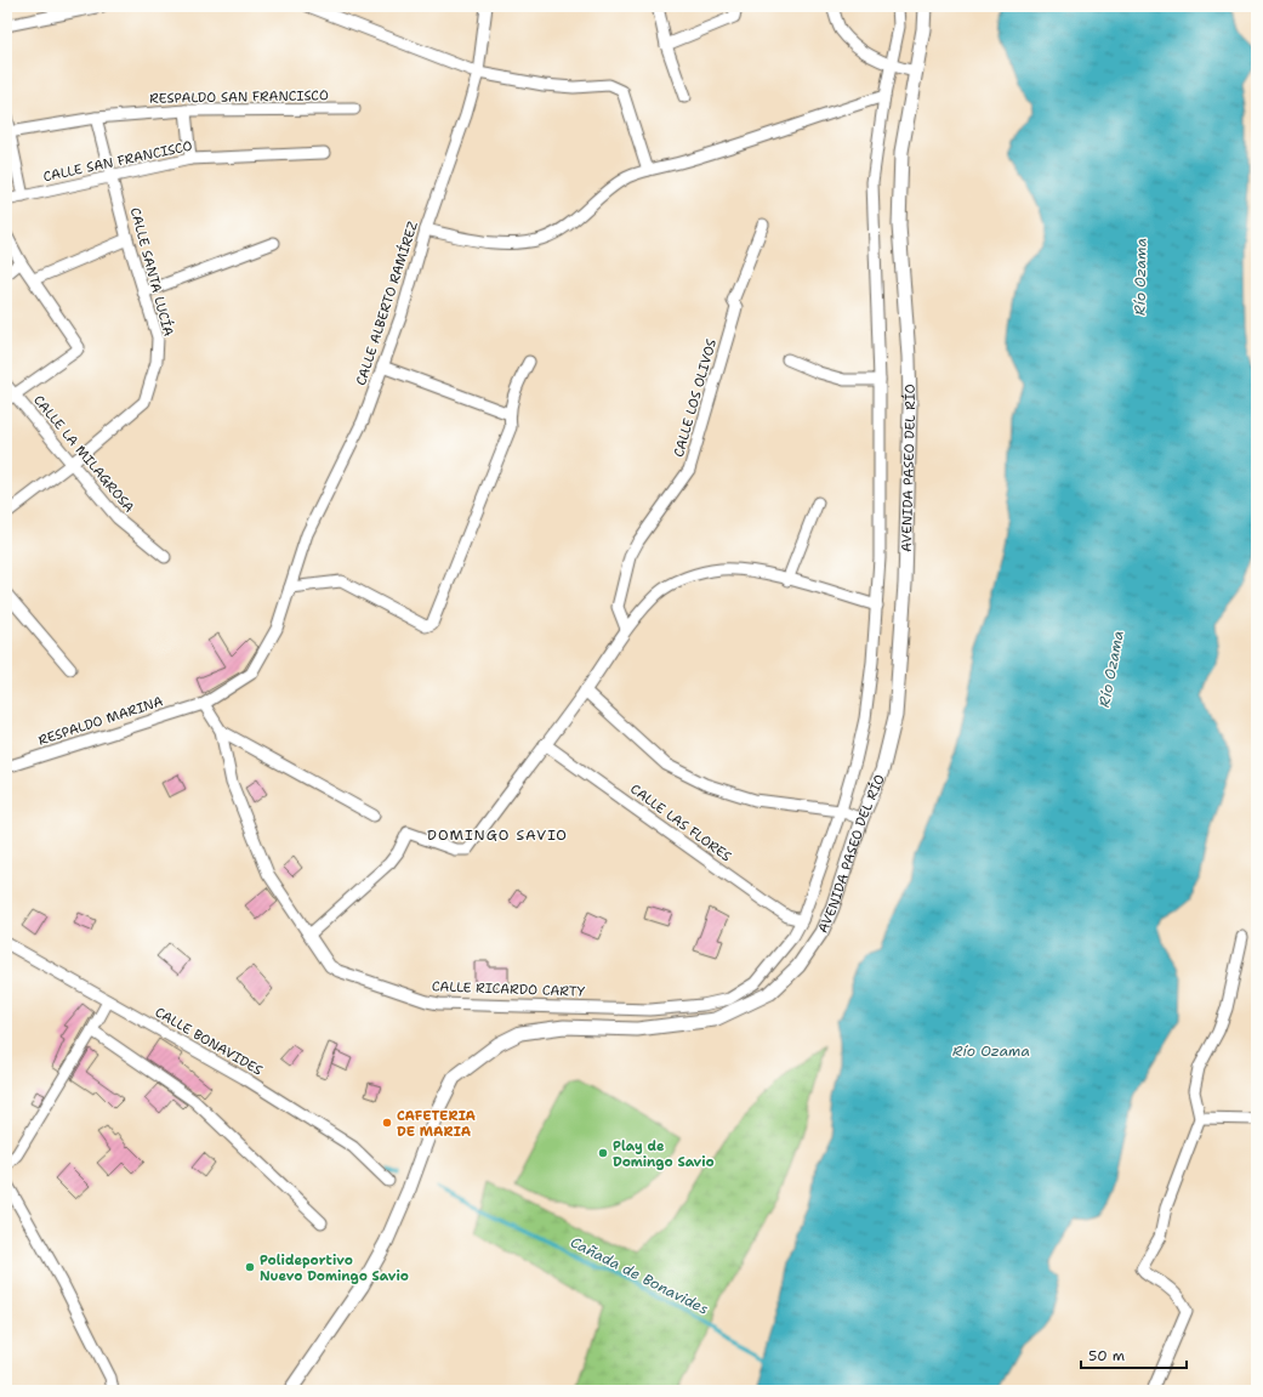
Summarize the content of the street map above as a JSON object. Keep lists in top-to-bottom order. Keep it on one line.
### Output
{"streets":{"street":["RESPALDO SAN FRANCISCO","CALLE SAN FRANCISCO","CALLE SANTA LUCÍA","CALLE ALBERTO RAMÍREZ","CALLE LOS OLIVOS","CALLE LA MILAGROSA","AVENIDA PASEO DEL RÍO","RESPALDO MARINA","CALLE LAS FLORES","CALLE RICARDO CARTY","CALLE BONAVIDES"]},"crossings":[["RESPALDO SAN FRANCISCO","CALLE SANTA LUCÍA"],["CALLE SAN FRANCISCO","CALLE SANTA LUCÍA"],["CALLE SANTA LUCÍA","CALLE LA MILAGROSA"],["CALLE ALBERTO RAMÍREZ","RESPALDO MARINA"],["CALLE ALBERTO RAMÍREZ","CALLE RICARDO CARTY"],["AVENIDA PASEO DEL RÍO","CALLE LAS FLORES"],["AVENIDA PASEO DEL RÍO","CALLE RICARDO CARTY"],["RESPALDO MARINA","CALLE RICARDO CARTY"],["CALLE LAS FLORES","CALLE RICARDO CARTY"]],"districts":["DOMINGO SAVIO"],"water":["Río Ozama","Cañada de Bonavides"],"places":["CAFETERIA DE MARIA","Play de Domingo Savio","Polideportivo Nuevo Domingo Savio"],"scale_bar":"50 m"}
